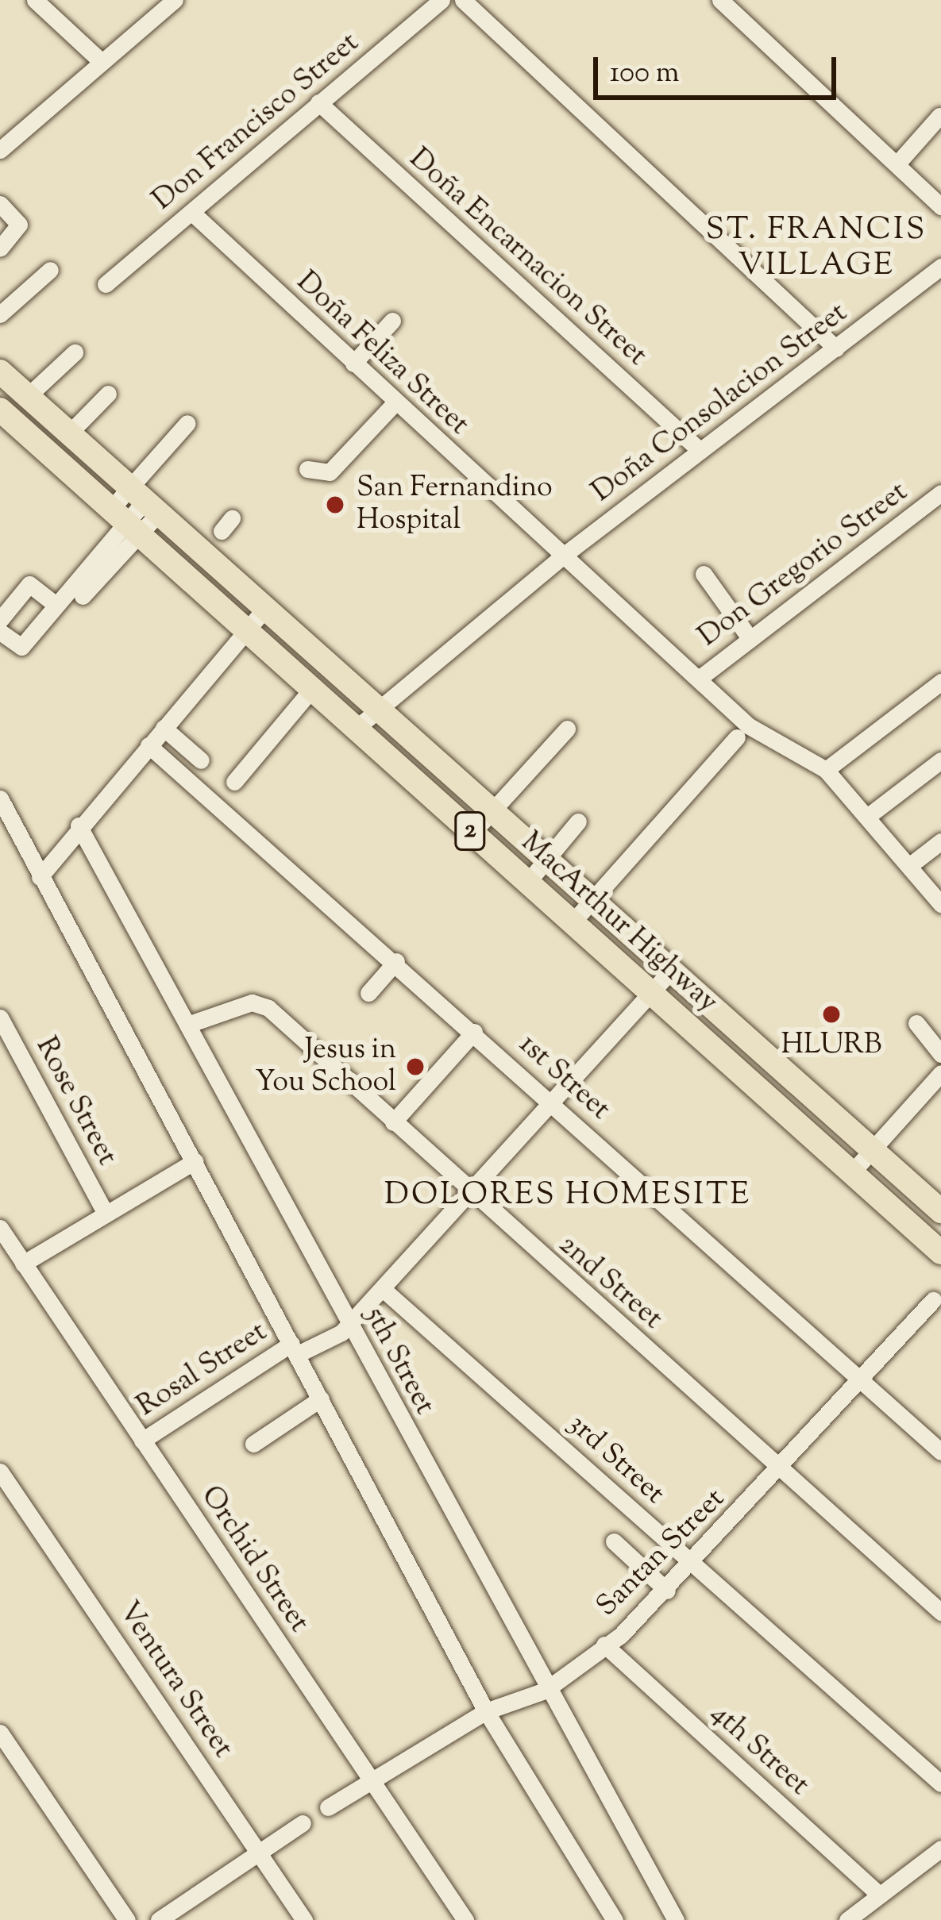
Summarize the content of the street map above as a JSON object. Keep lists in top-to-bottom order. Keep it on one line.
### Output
{"streets":{"highway":["2","MacArthur Highway"],"street":["Don Francisco Street","Doña Encarnacion Street","Doña Feliza Street","Doña Consolacion Street","Don Gregorio Street","1st Street","Rose Street","2nd Street","5th Street","Rosal Street","3rd Street","Santan Street","Orchid Street","Ventura Street","4th Street"]},"crossings":[["Don Francisco Street","Doña Encarnacion Street"],["Don Francisco Street","Doña Feliza Street"],["Doña Encarnacion Street","Doña Consolacion Street"],["Doña Feliza Street","Doña Consolacion Street"],["Doña Feliza Street","Don Gregorio Street"],["Doña Consolacion Street","MacArthur Highway"],["MacArthur Highway","Rosal Street"],["1st Street","Rosal Street"],["1st Street","Santan Street"],["2nd Street","5th Street"],["2nd Street","Rosal Street"],["2nd Street","Santan Street"],["5th Street","Rosal Street"],["5th Street","Santan Street"],["Rosal Street","3rd Street"],["Rosal Street","Orchid Street"],["3rd Street","Santan Street"],["Santan Street","Orchid Street"],["Santan Street","4th Street"]],"districts":["ST. FRANCIS VILLAGE","DOLORES HOMESITE"],"places":["San Fernandino Hospital","HLURB","Jesus in You School"],"scale_bar":"100 m"}
